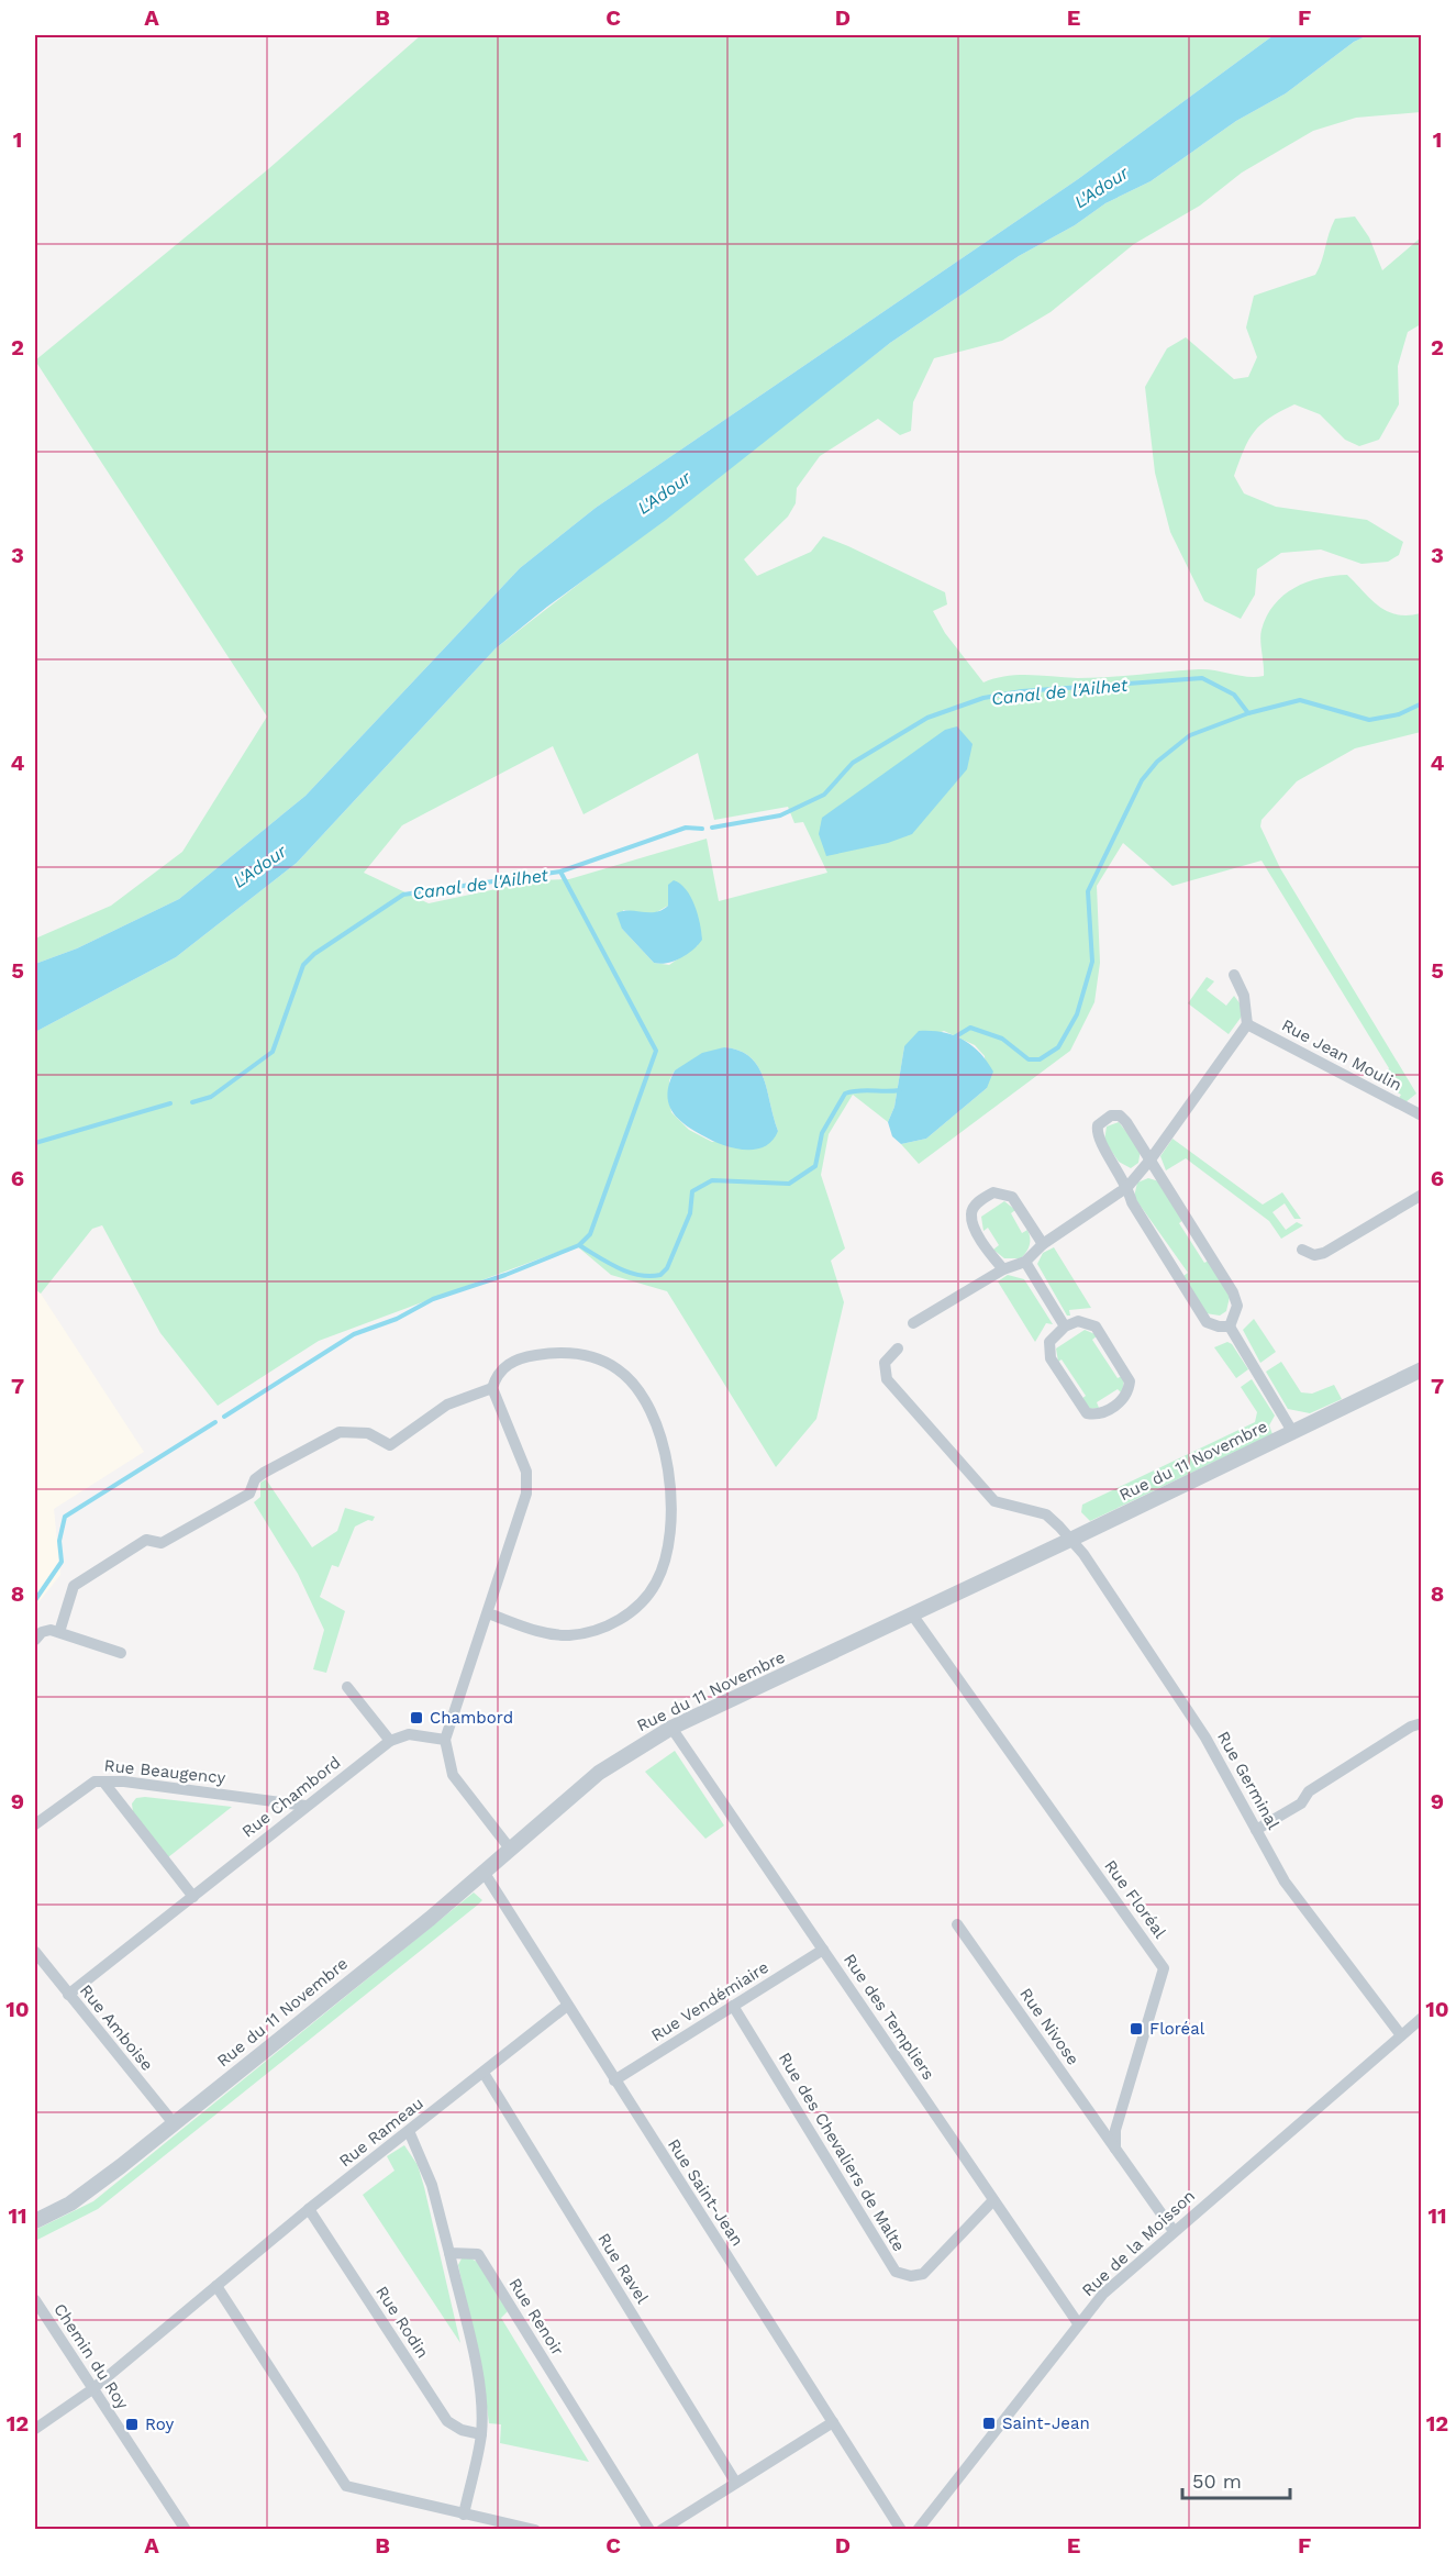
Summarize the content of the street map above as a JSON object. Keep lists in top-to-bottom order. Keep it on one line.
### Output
{"streets":{"street":["Rue Jean Moulin","Rue du 11 Novembre","Rue Beaugency","Rue Germinal","Rue Chambord","Rue Floréal","Rue Vendémiaire","Rue des Templiers","Rue Nivose","Rue Amboise","Rue Rameau","Rue des Chevaliers de Malte","Rue Saint-Jean","Rue de la Moisson","Rue Ravel","Rue Renoir","Rue Rodin","Chemin du Roy"]},"crossings":[["Rue du 11 Novembre","Rue Germinal"],["Rue du 11 Novembre","Rue Floréal"],["Rue du 11 Novembre","Rue des Templiers"],["Rue du 11 Novembre","Rue Amboise"],["Rue du 11 Novembre","Rue Saint-Jean"],["Rue Beaugency","Rue Chambord"],["Rue Germinal","Rue de la Moisson"],["Rue Chambord","Rue Amboise"],["Rue Floréal","Rue Nivose"],["Rue Vendémiaire","Rue des Templiers"],["Rue Vendémiaire","Rue des Chevaliers de Malte"],["Rue Vendémiaire","Rue Saint-Jean"],["Rue des Templiers","Rue des Chevaliers de Malte"],["Rue des Templiers","Rue de la Moisson"],["Rue Rameau","Rue Saint-Jean"],["Rue Rameau","Rue Ravel"],["Rue Rameau","Rue Rodin"],["Rue Rameau","Chemin du Roy"]],"water":["L'Adour","Canal de l'Ailhet"],"places":{"transit":["Chambord","Floréal","Saint-Jean","Roy"]},"scale_bar":"50 m","grid":{"columns":["A","B","C","D","E","F"],"rows":["1","2","3","4","5","6","7","8","9","10","11","12"]}}
